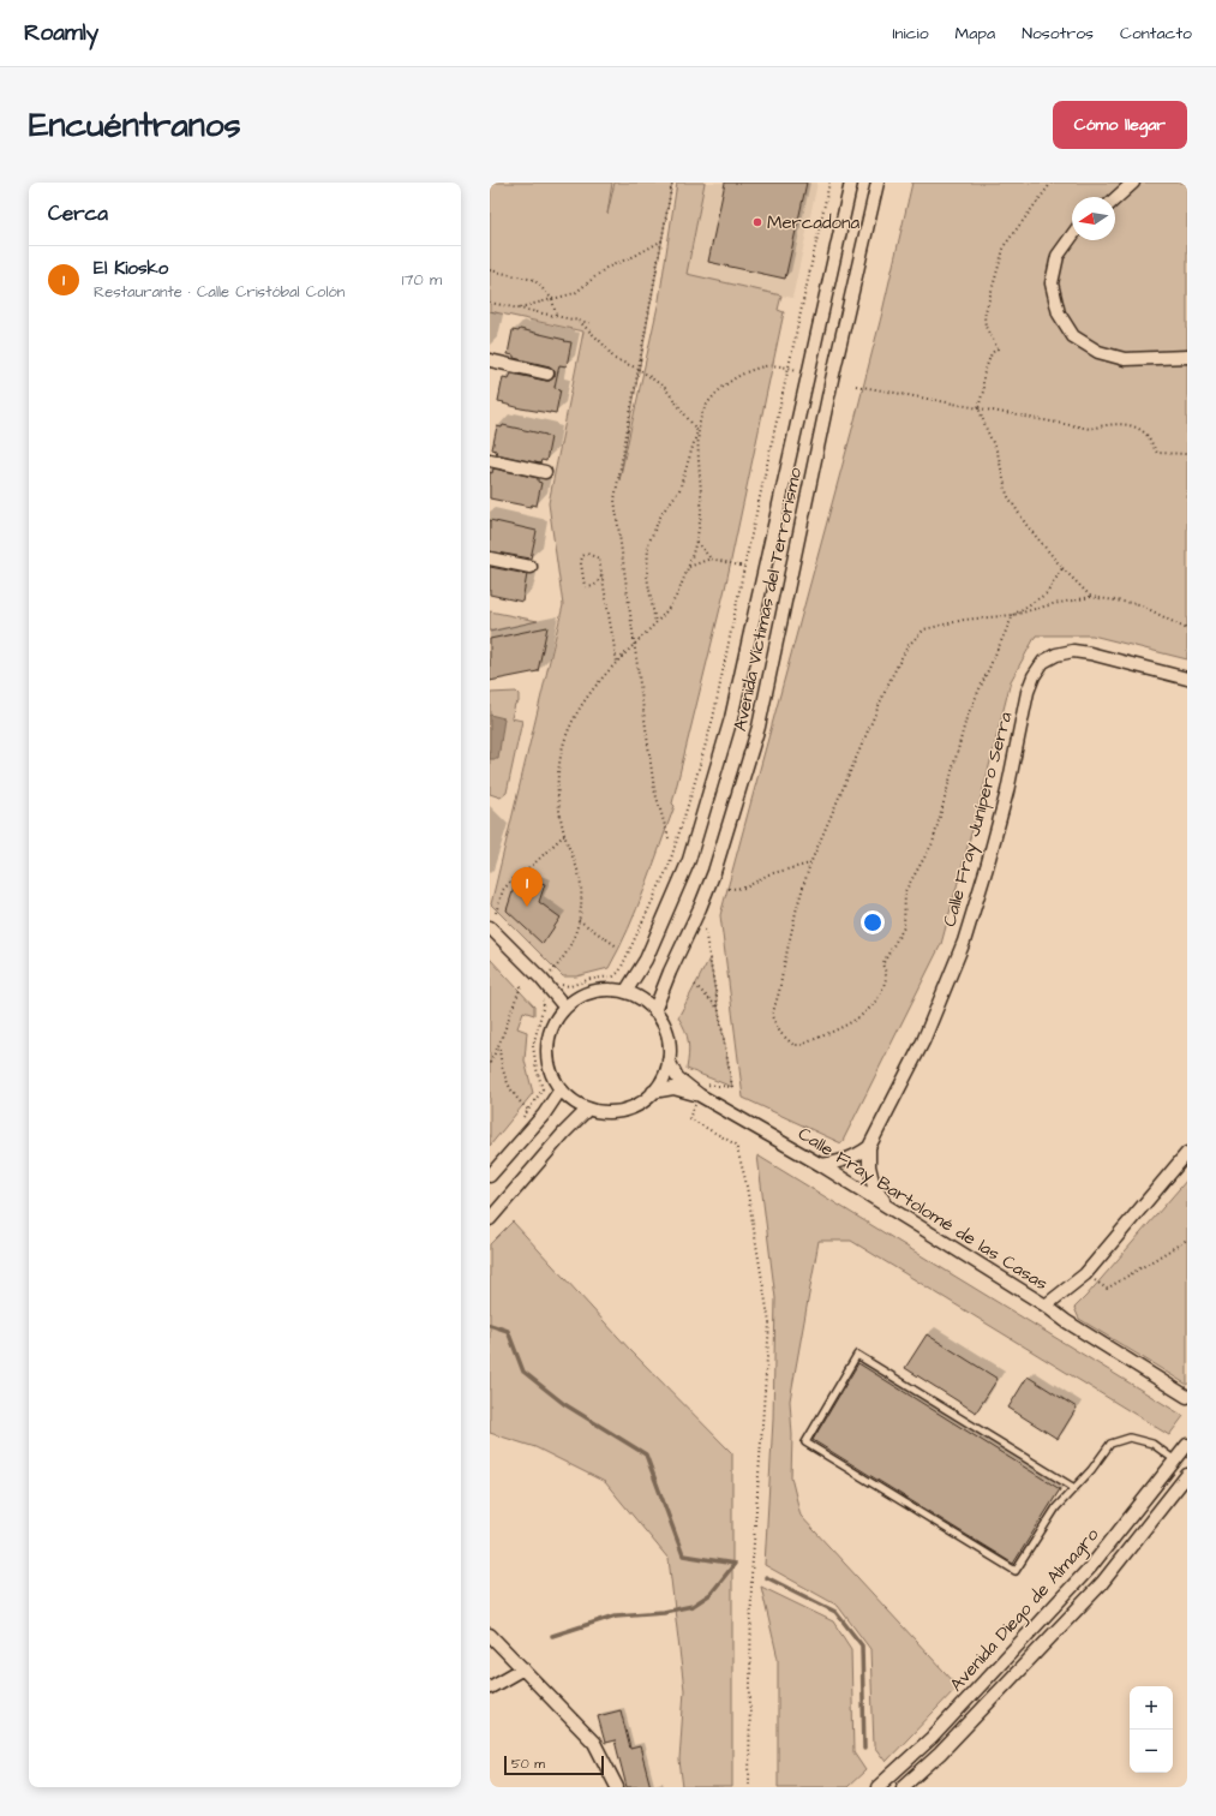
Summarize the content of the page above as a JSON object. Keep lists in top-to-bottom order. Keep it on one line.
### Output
{"streets":{"street":["Avenida Víctimas del Terrorismo","Calle Fray Junípero Serra","Calle Fray Bartolomé de las Casas","Avenida Diego de Almagro"]},"crossings":[["Avenida Víctimas del Terrorismo","Calle Fray Bartolomé de las Casas"],["Calle Fray Junípero Serra","Calle Fray Bartolomé de las Casas"]],"places":["Mercadona"],"scale_bar":"50 m","north":"left","page":{"header":"Roamly","nav":["Inicio","Mapa","Nosotros","Contacto"],"buttons":"Cómo llegar","title":"Encuéntranos","heading":"Cerca","list":[{"mark":"1","name":"El Kiosko","note":"Restaurante · Calle Cristóbal Colón","value":"170 m"}],"pins":"1","map_buttons":["+","−"],"scale":"50 m"}}
